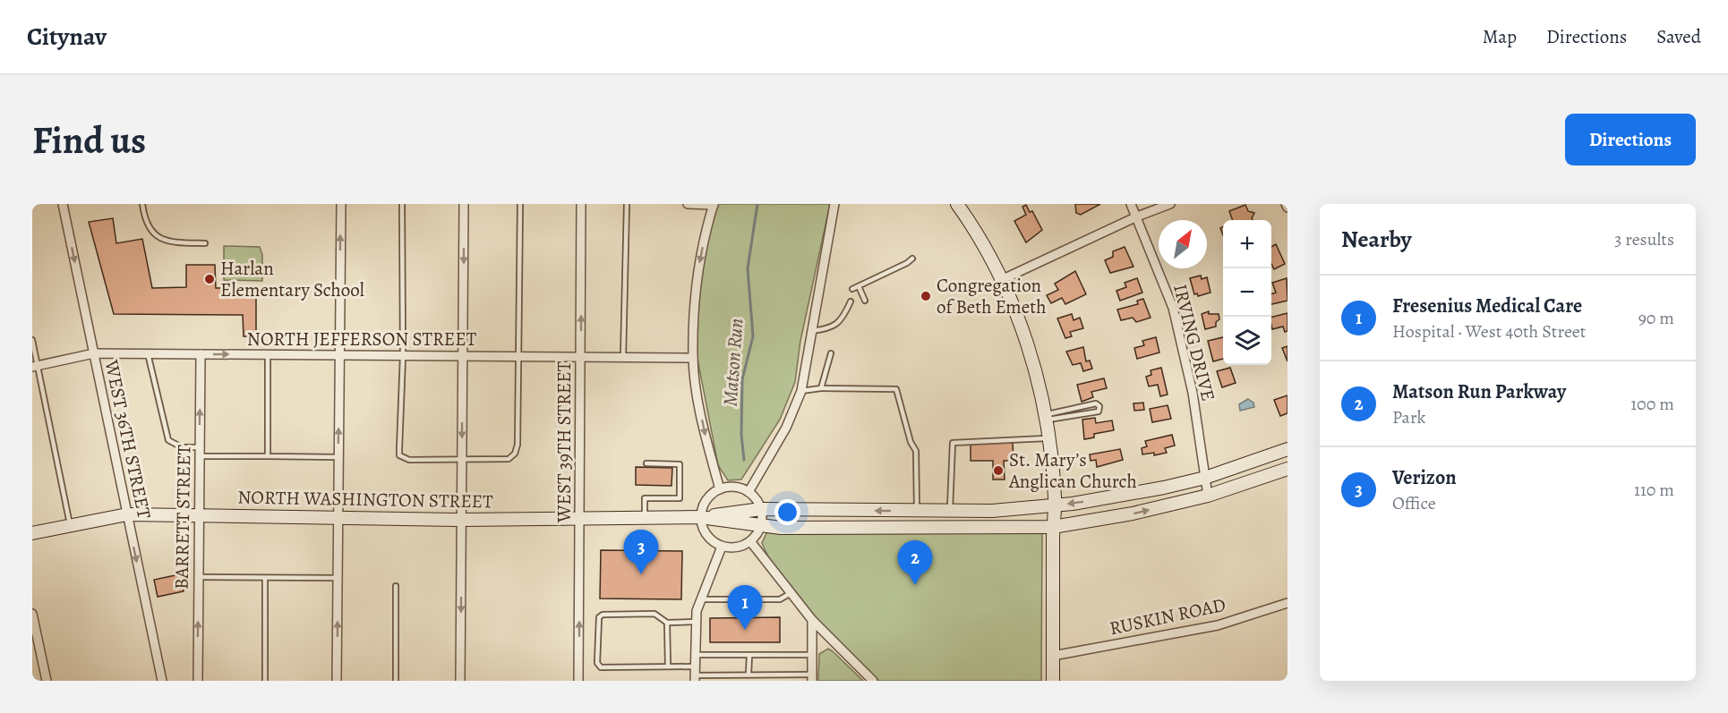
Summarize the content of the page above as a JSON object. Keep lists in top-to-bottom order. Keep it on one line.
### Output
{"streets":{"main road":["NORTH WASHINGTON STREET"],"street":["NORTH JEFFERSON STREET","IRVING DRIVE","WEST 36TH STREET","WEST 39TH STREET","BARRETT STREET","RUSKIN ROAD"]},"crossings":[["NORTH JEFFERSON STREET","WEST 36TH STREET"],["NORTH JEFFERSON STREET","WEST 39TH STREET"],["NORTH JEFFERSON STREET","BARRETT STREET"],["IRVING DRIVE","NORTH WASHINGTON STREET"],["WEST 36TH STREET","NORTH WASHINGTON STREET"],["WEST 39TH STREET","NORTH WASHINGTON STREET"],["NORTH WASHINGTON STREET","BARRETT STREET"]],"one_way":["WEST 36TH STREET","WEST 39TH STREET","BARRETT STREET"],"water":["Matson Run"],"places":["Harlan Elementary School","Congregation of Beth Emeth","St. Mary’s Anglican Church"],"north":"top right","page":{"header":"Citynav","nav":["Map","Directions","Saved"],"buttons":"Directions","title":"Find us","heading":["Nearby","3 results"],"map_buttons":["+","−"],"list":[{"mark":"1","name":"Fresenius Medical Care","note":"Hospital · West 40th Street","value":"90 m"},{"mark":"2","name":"Matson Run Parkway","note":"Park","value":"100 m"},{"mark":"3","name":"Verizon","note":"Office","value":"110 m"}],"pins":["3","2","1"]}}
